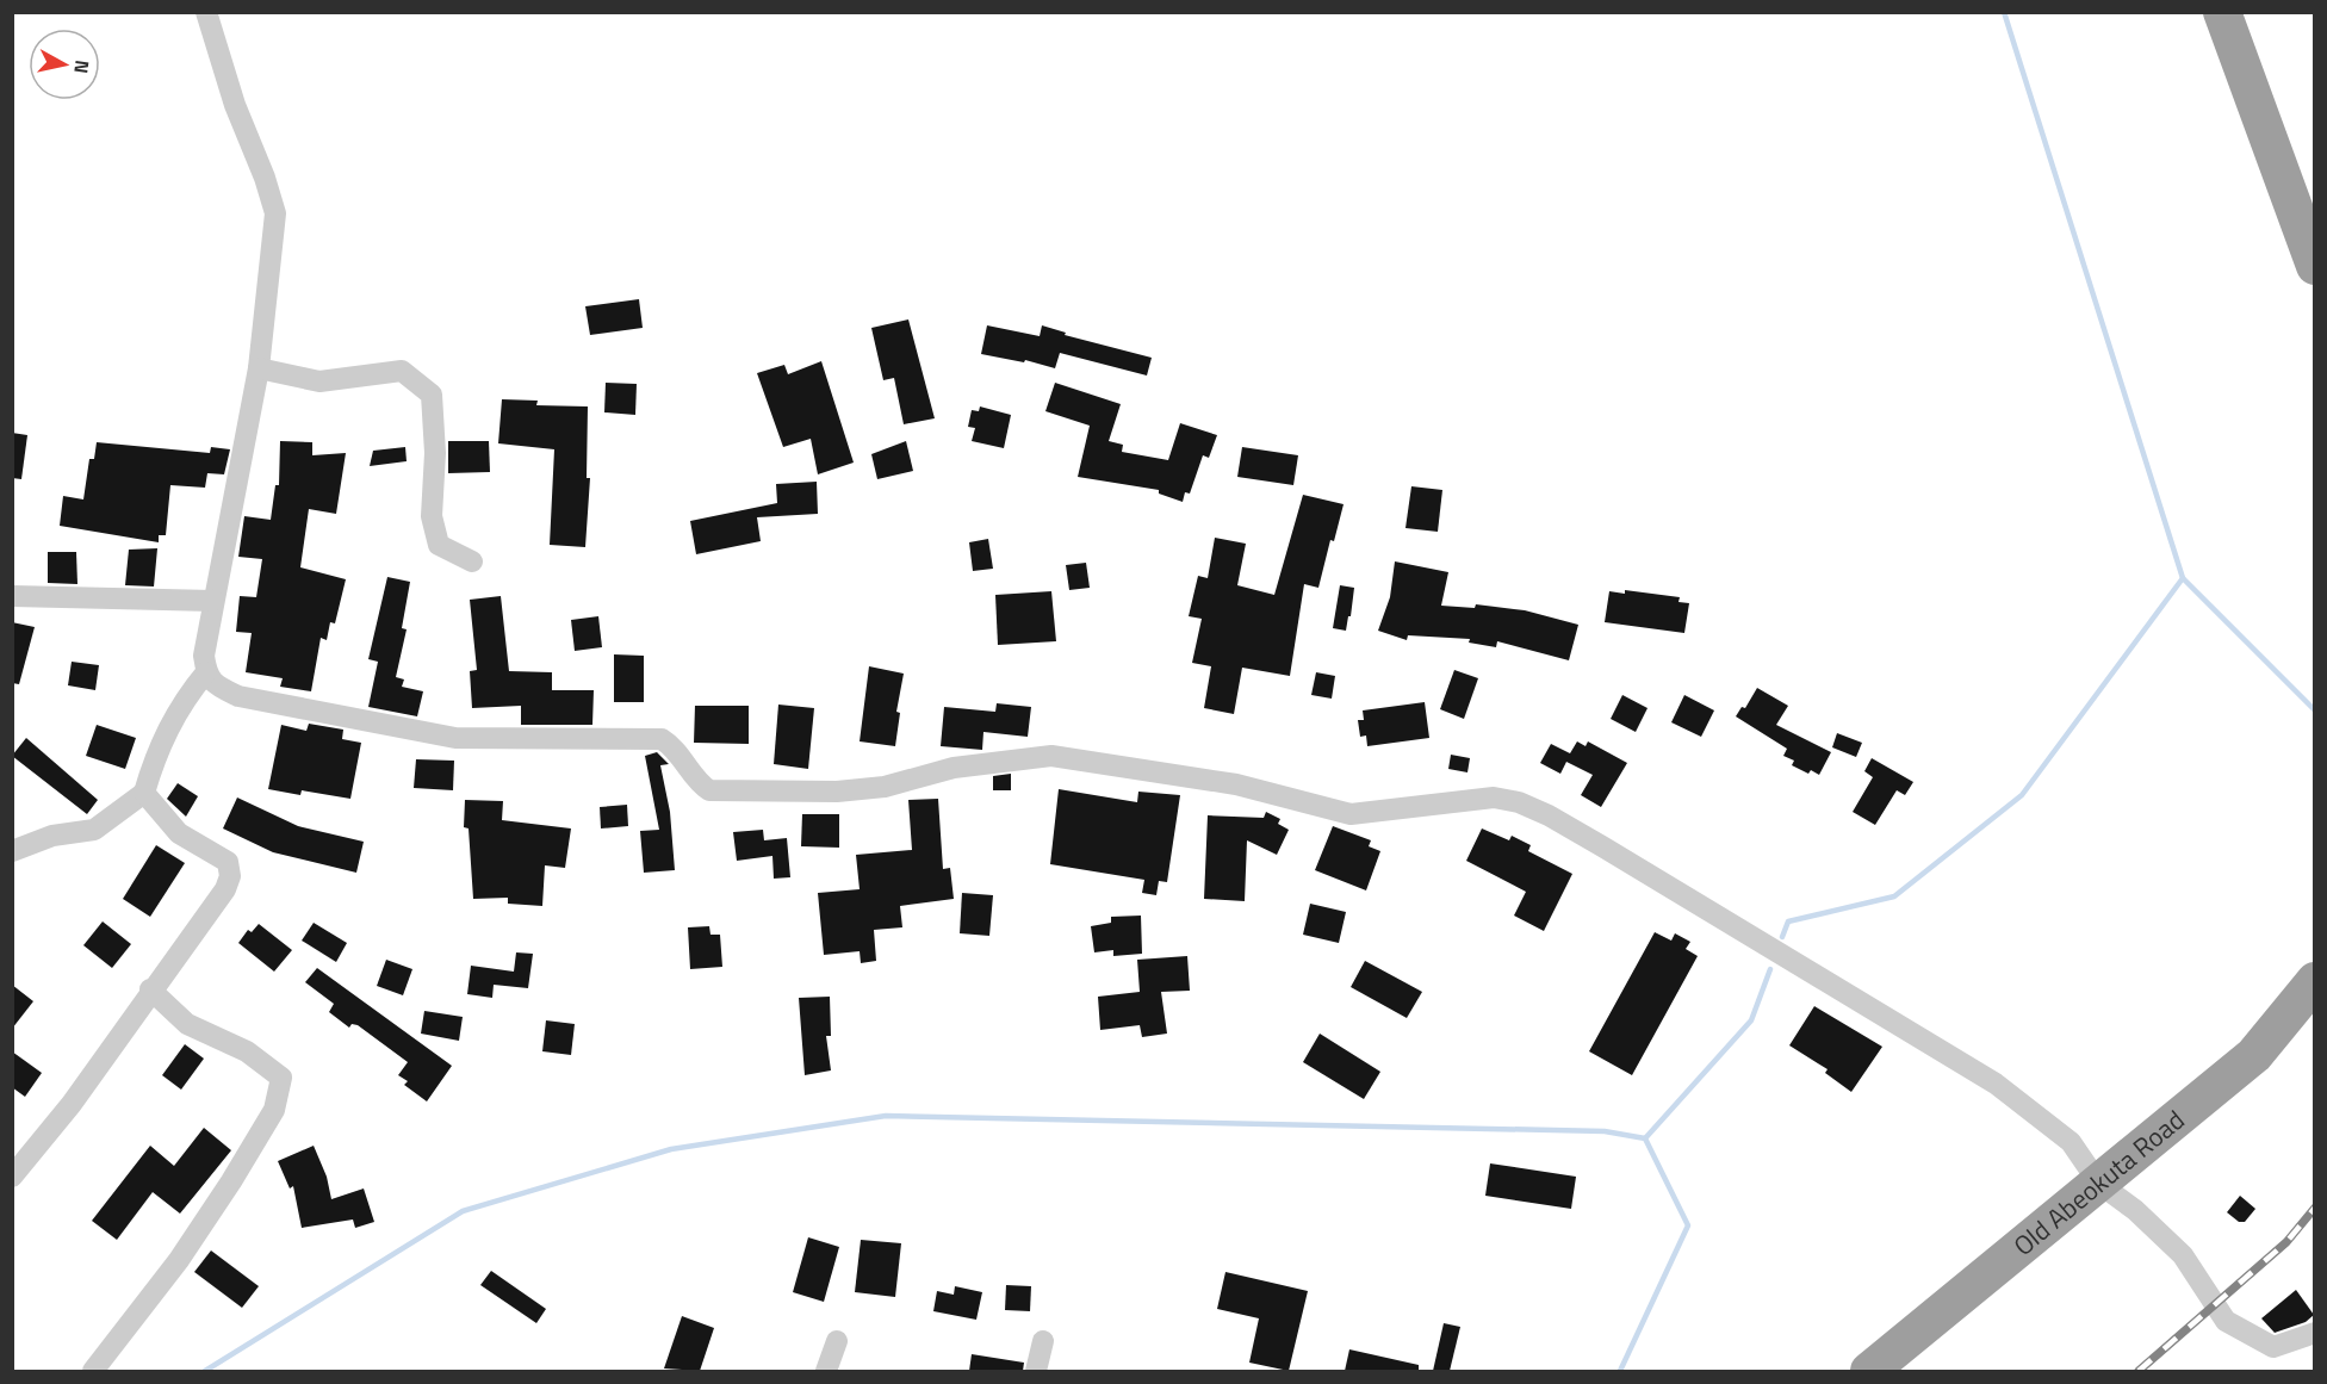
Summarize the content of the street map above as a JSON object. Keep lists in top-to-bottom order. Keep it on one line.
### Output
{"streets":{"highway":["Old Abeokuta Road"]},"north":"right"}
